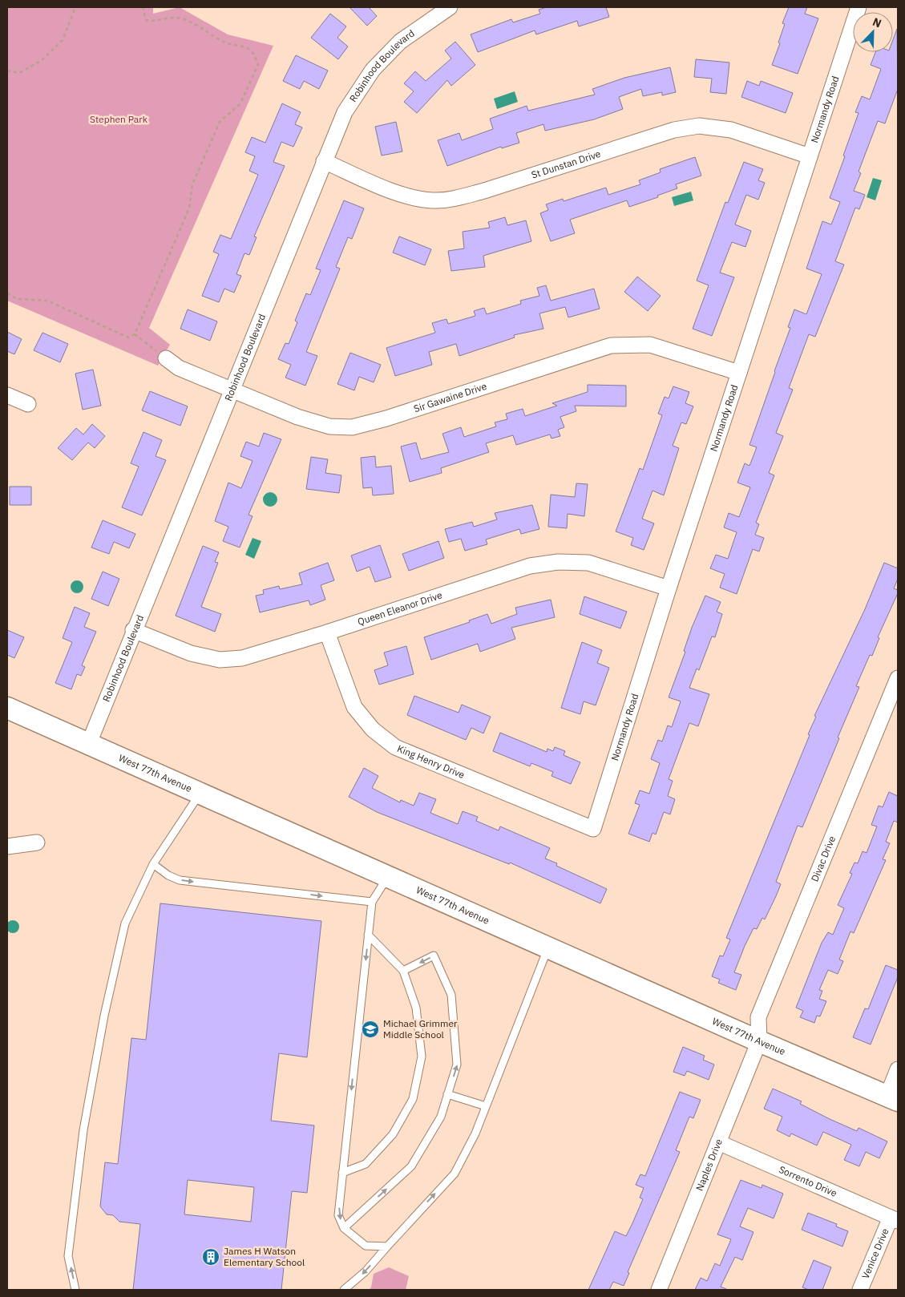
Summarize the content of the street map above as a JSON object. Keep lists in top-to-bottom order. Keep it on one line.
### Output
{"streets":{"street":["Robinhood Boulevard","Normandy Road","St Dunstan Drive","Sir Gawaine Drive","Queen Eleanor Drive","King Henry Drive","West 77th Avenue","Divac Drive","Naples Drive","Sorrento Drive","Venice Drive"]},"crossings":[["Robinhood Boulevard","St Dunstan Drive"],["Robinhood Boulevard","Sir Gawaine Drive"],["Robinhood Boulevard","Queen Eleanor Drive"],["Robinhood Boulevard","West 77th Avenue"],["Normandy Road","St Dunstan Drive"],["Normandy Road","Sir Gawaine Drive"],["Normandy Road","Queen Eleanor Drive"],["Normandy Road","King Henry Drive"],["Queen Eleanor Drive","King Henry Drive"],["West 77th Avenue","Divac Drive"],["West 77th Avenue","Naples Drive"],["Divac Drive","Naples Drive"],["Naples Drive","Sorrento Drive"],["Sorrento Drive","Venice Drive"]],"parks":["Stephen Park"],"places":{"school or university":["Michael Grimmer Middle School"],"building":["James H Watson Elementary School"]},"north":"top right"}
